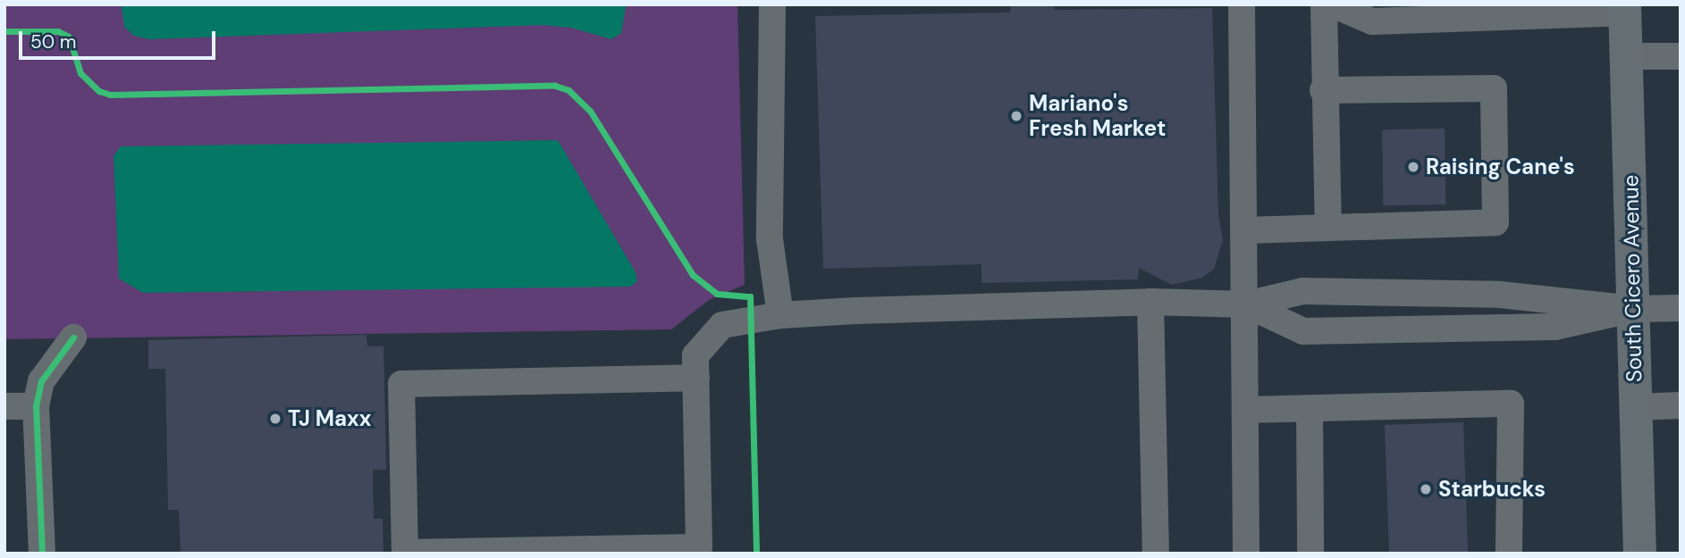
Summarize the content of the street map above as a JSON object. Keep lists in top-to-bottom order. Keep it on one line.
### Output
{"streets":{"main road":["South Cicero Avenue"]},"places":["Mariano's Fresh Market","Raising Cane's","TJ Maxx","Starbucks"],"scale_bar":"50 m"}
